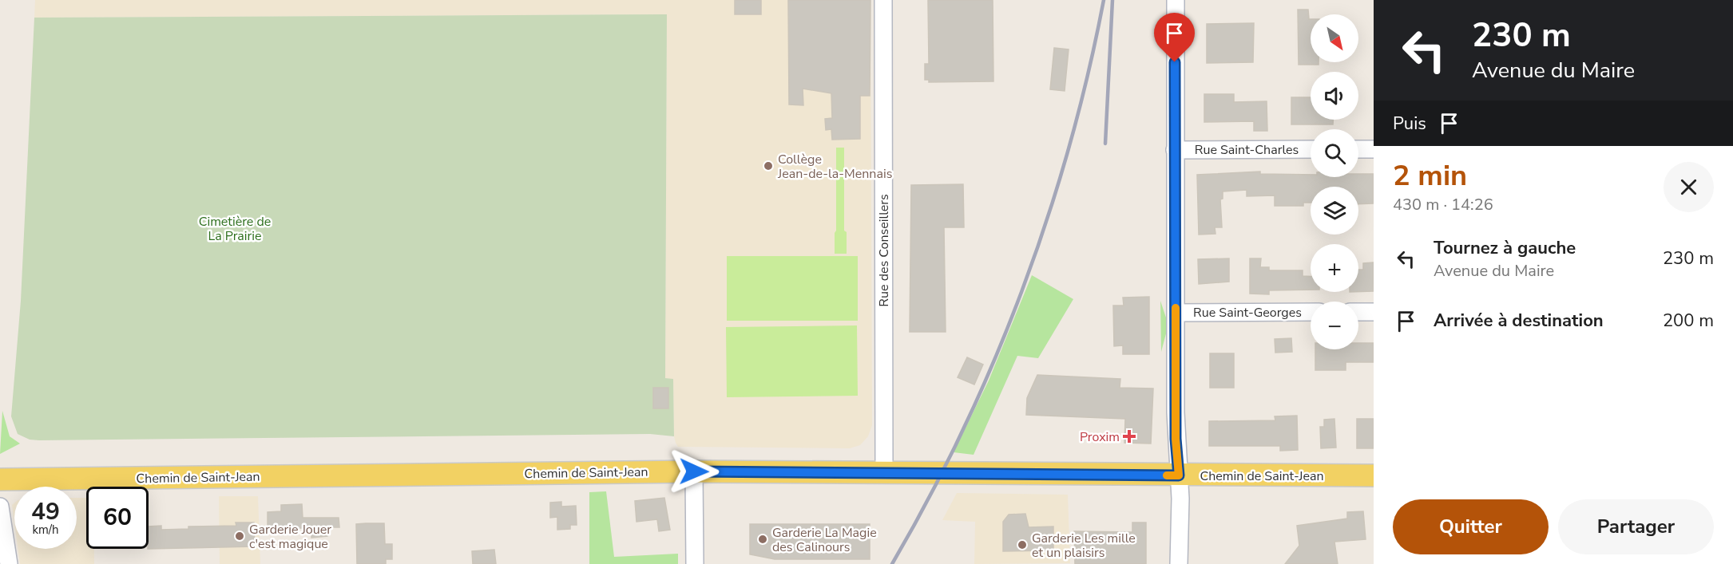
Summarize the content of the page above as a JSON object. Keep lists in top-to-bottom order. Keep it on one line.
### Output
{"streets":{"main road":["Chemin de Saint-Jean"],"street":["Rue Saint-Charles","Rue des Conseillers","Rue Saint-Georges"]},"crossings":[["Rue des Conseillers","Chemin de Saint-Jean"]],"parks":["Cimetière de La Prairie"],"places":{"other":["Collège Jean-de-la-Mennais","Garderie Jouer c'est magique","Garderie La Magie des Calinours","Garderie Les mille et un plaisirs"],"health":["Proxim"]},"north":"bottom right","page":{"turn":["230 m","Avenue du Maire"],"map_buttons":["+","−"],"then":"Puis","heading":["2 min","430 m · 14:26"],"list":[{"name":"Tournez à gauche","note":"Avenue du Maire","value":"230 m"},{"name":"Arrivée à destination","value":"200 m"}],"speed":"49 km/h","limit":"60","buttons":["Quitter","Partager"]}}
